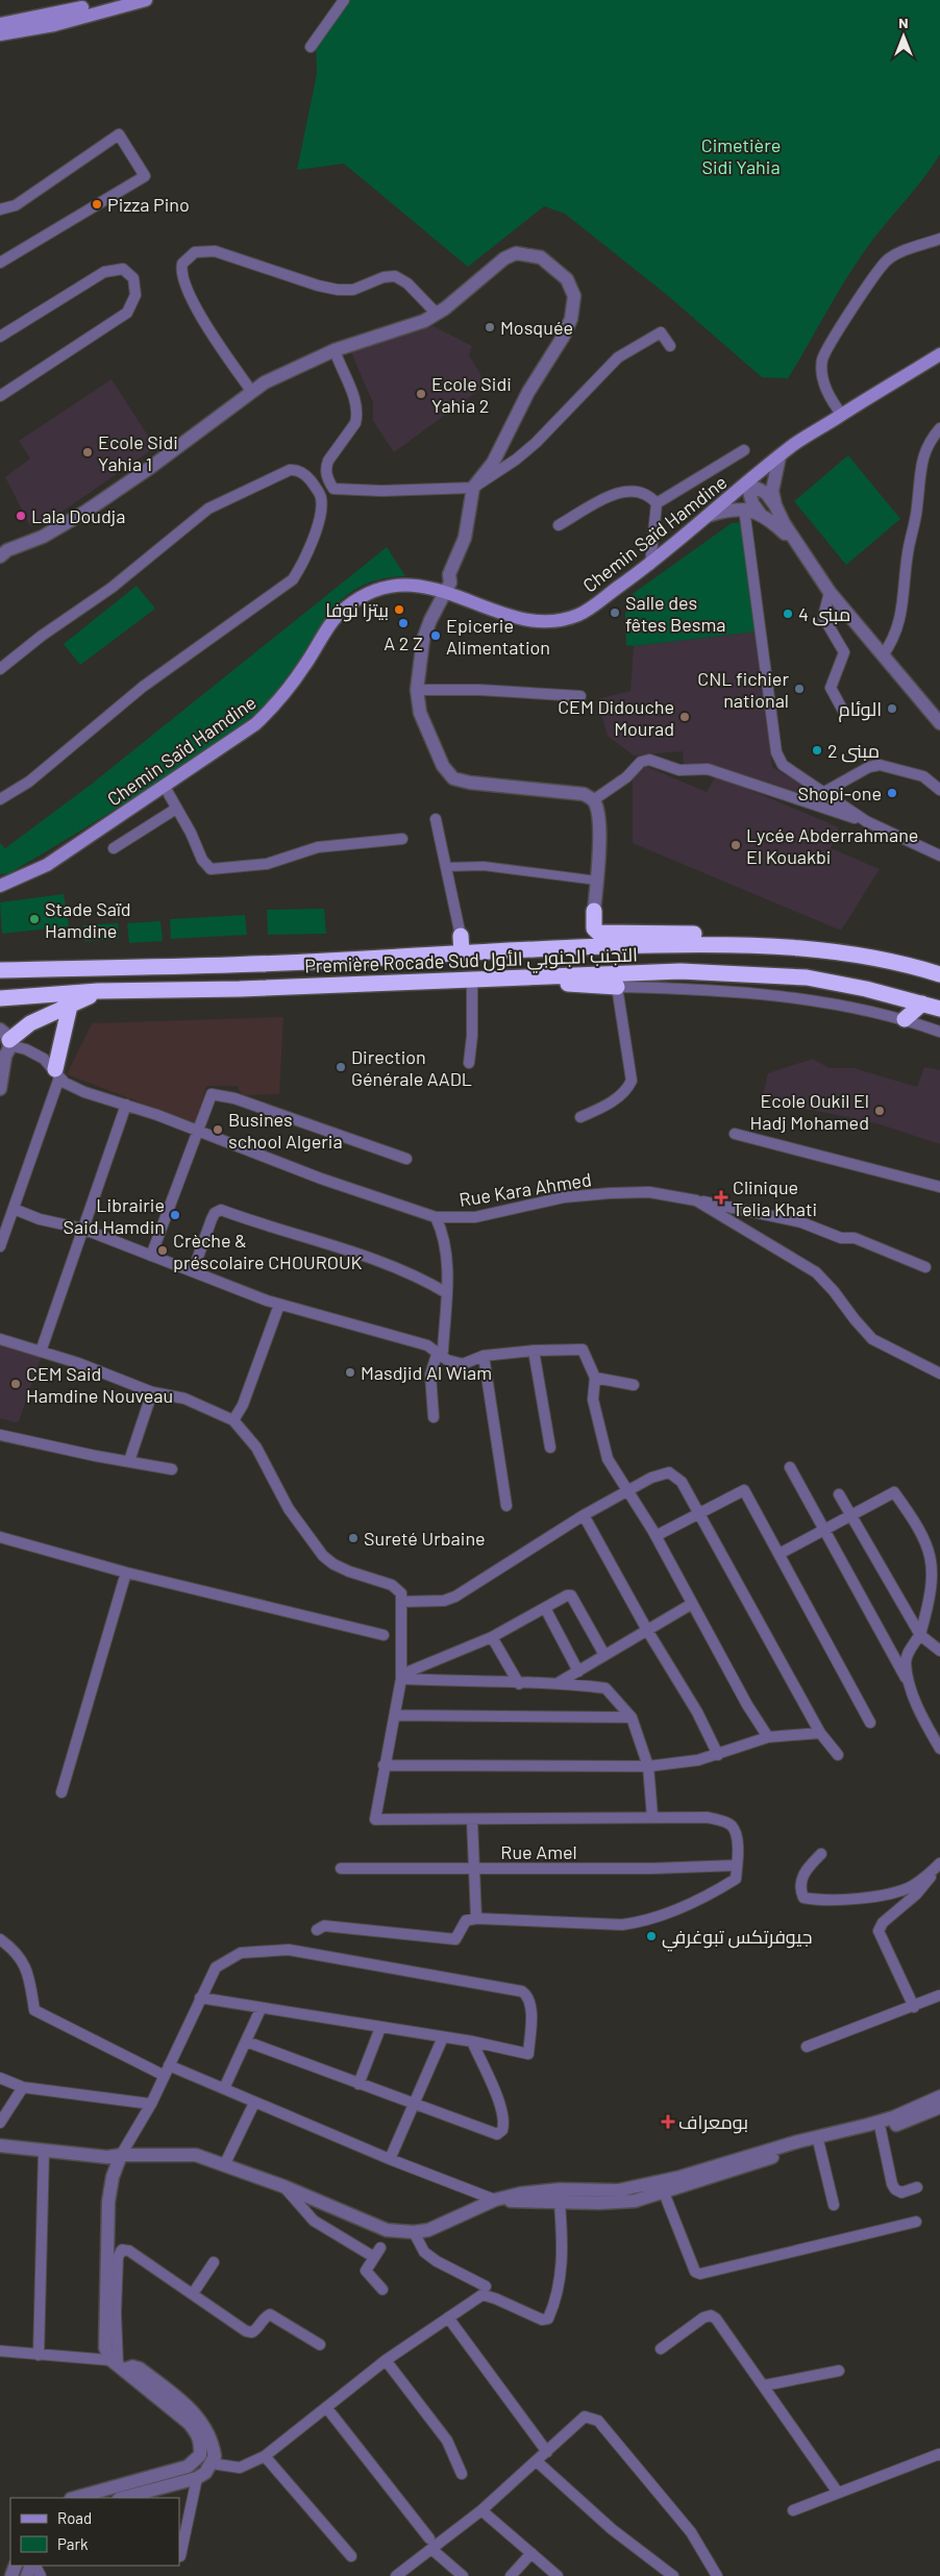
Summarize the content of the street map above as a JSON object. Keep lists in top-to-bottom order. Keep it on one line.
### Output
{"streets":{"highway":["Première Rocade Sud التجنب الجنوبي الأول"],"main road":["Chemin Saïd Hamdine"],"street":["Rue Kara Ahmed","Rue Amel"]},"parks":["Cimetière Sidi Yahia"],"places":{"other":["Pizza Pino","Mosquée","Ecole Sidi Yahia 2","Ecole Sidi Yahia 1","Lala Doudja","بيتزا نوفا","Salle des fêtes Besma","مبنى 4","A 2 Z","Epicerie Alimentation","CNL fichier national","الوئام","CEM Didouche Mourad","مبنى 2","Shopi-one","Lycée Abderrahmane El Kouakbi","Stade Saïd Hamdine","Direction Générale AADL","Ecole Oukil El Hadj Mohamed","Busines school Algeria","Librairie Said Hamdin","Crèche & préscolaire CHOUROUK","Masdjid Al Wiam","CEM Said Hamdine Nouveau","Sureté Urbaine","جيوفرتكس تبوغرفي"],"health":["Clinique Telia Khati","بومعراف"]},"legend":["Road","Park"],"north":"top"}
